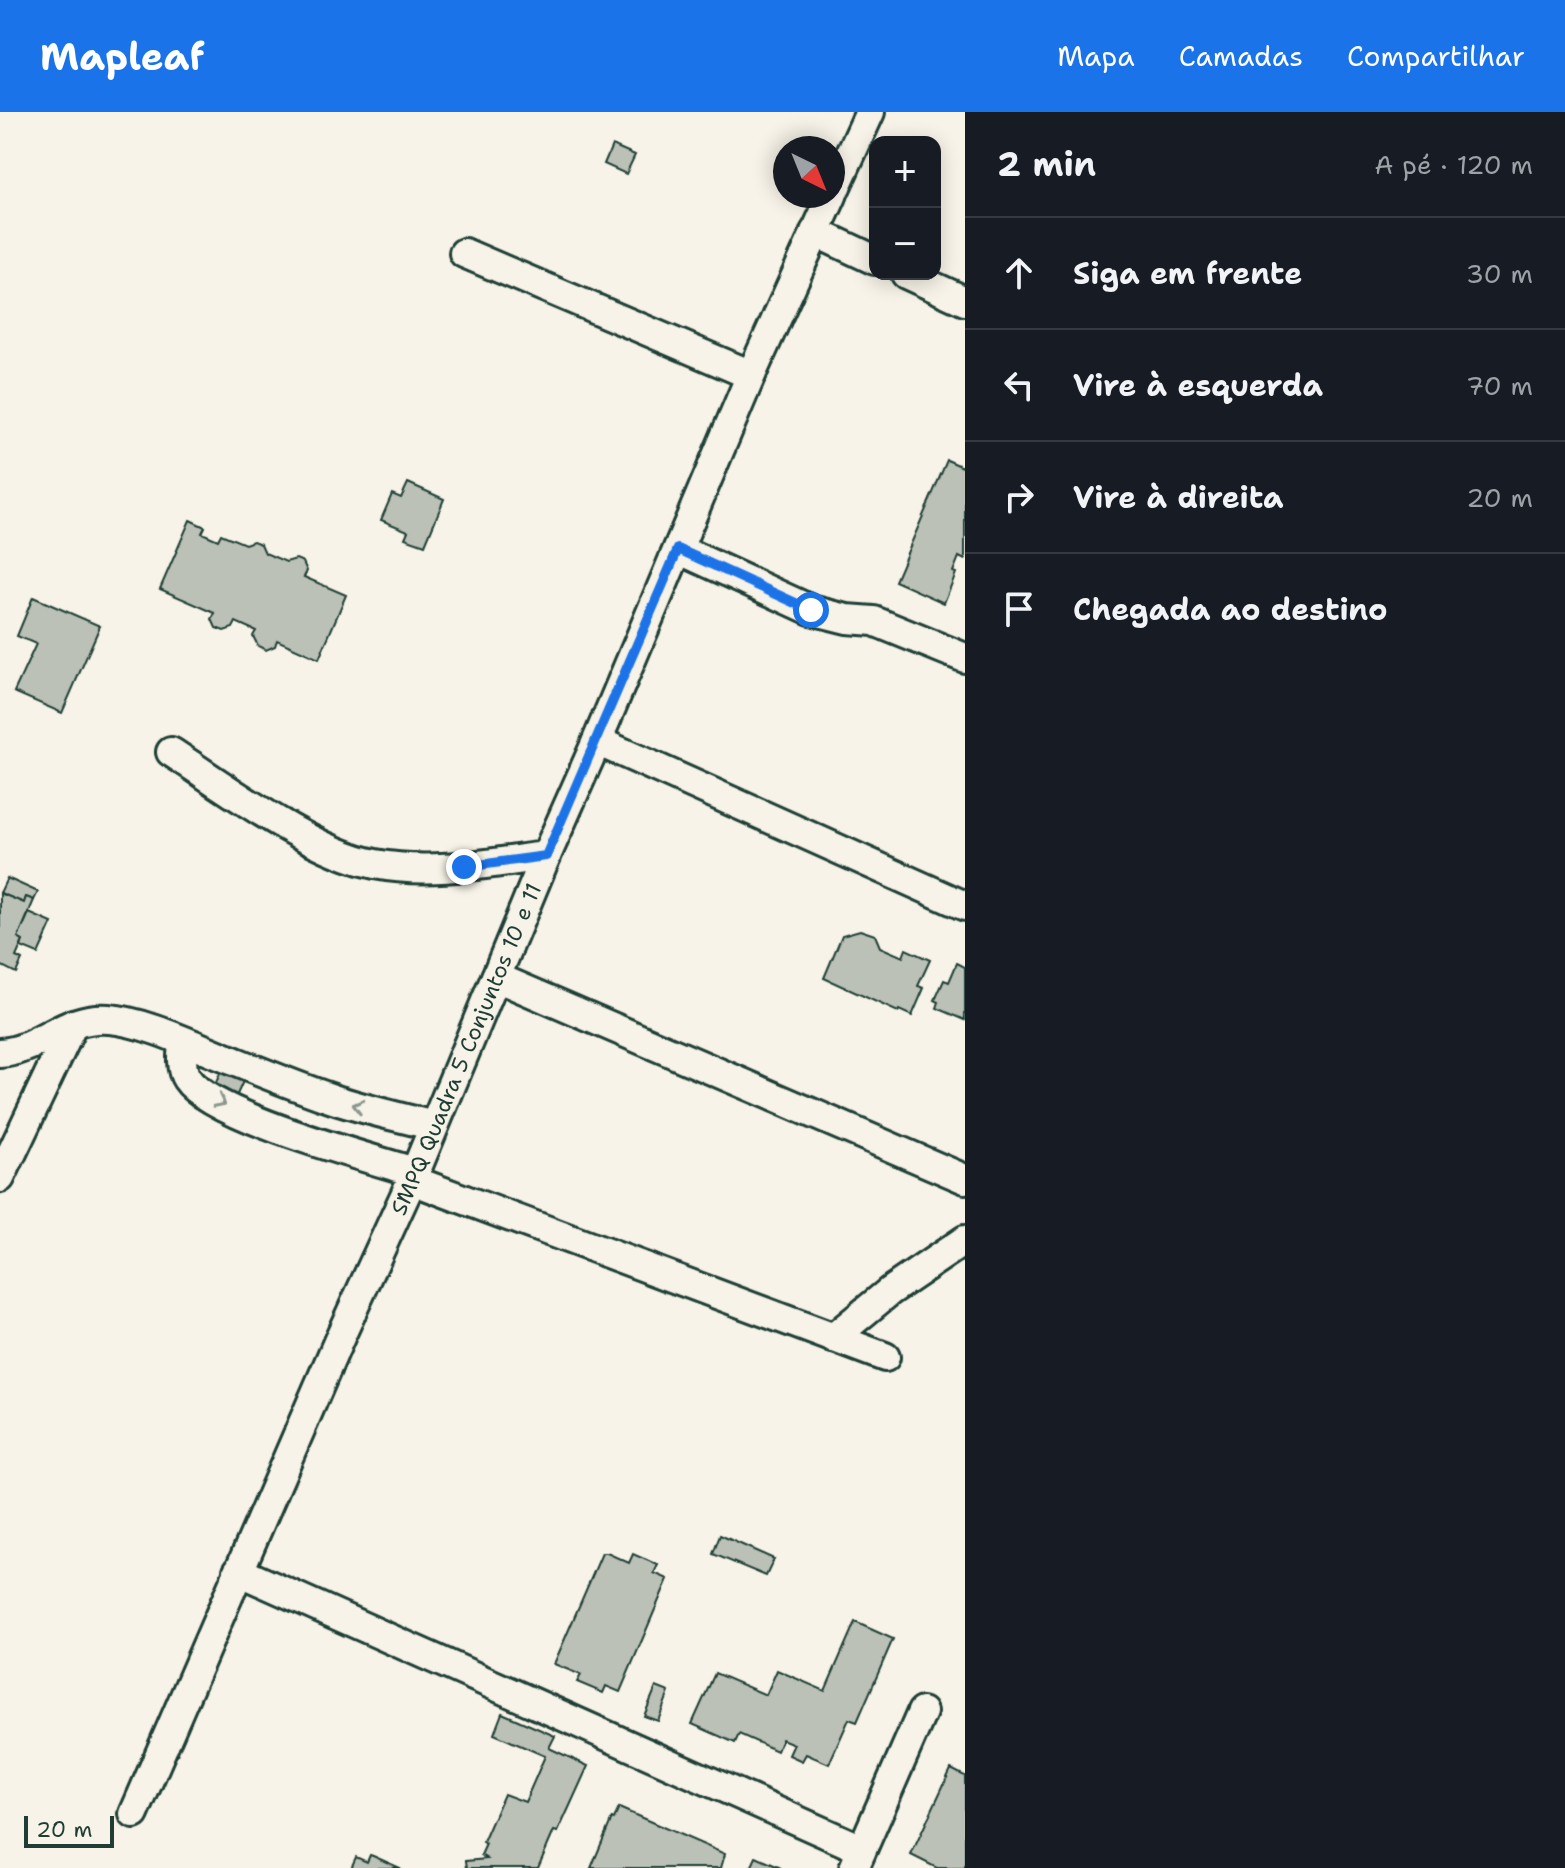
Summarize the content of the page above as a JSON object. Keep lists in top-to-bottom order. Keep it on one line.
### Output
{"streets":{"street":["SMPQ Quadra 5 Conjuntos 10 e 11"]},"scale_bar":"20 m","north":"bottom right","page":{"header":"Mapleaf","nav":["Mapa","Camadas","Compartilhar"],"heading":["2 min","A pé · 120 m"],"map_buttons":["+","−"],"list":[["Siga em frente","30 m"],["Vire à esquerda","70 m"],["Vire à direita","20 m"],"Chegada ao destino"],"scale":"20 m"}}
